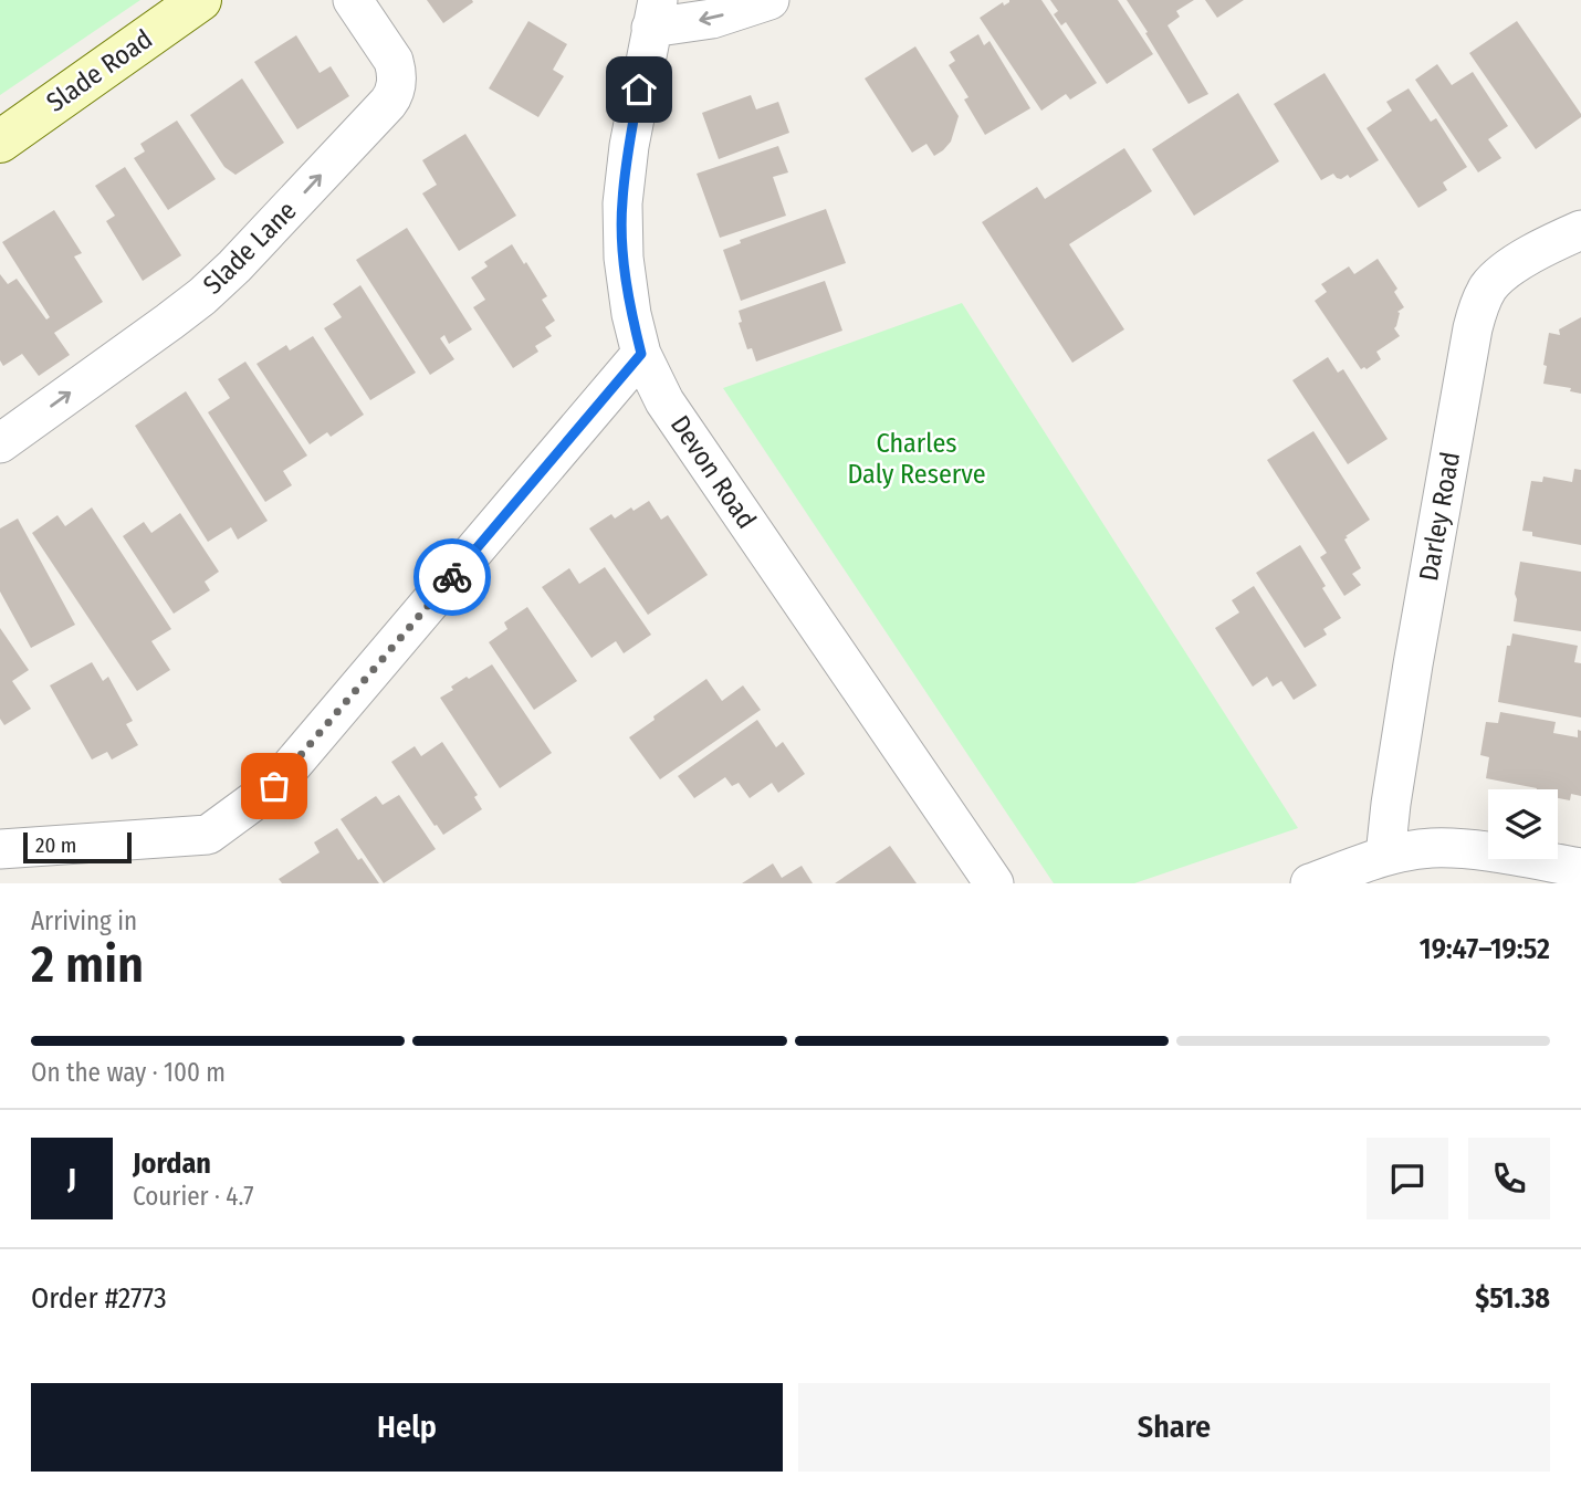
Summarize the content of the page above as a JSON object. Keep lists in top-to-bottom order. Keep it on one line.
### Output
{"streets":{"main road":["Slade Road"],"street":["Slade Lane","Devon Road","Darley Road"]},"one_way":["Slade Lane"],"parks":["Charles Daly Reserve"],"scale_bar":"20 m","page":{"scale":"20 m","heading":["2 min","Arriving in","19:47–19:52"],"panel":["Jordan","Courier · 4.7","Order #2773","$51.38"],"bar":"On the way · 100 m","round":"J","buttons":["Help","Share"]}}
